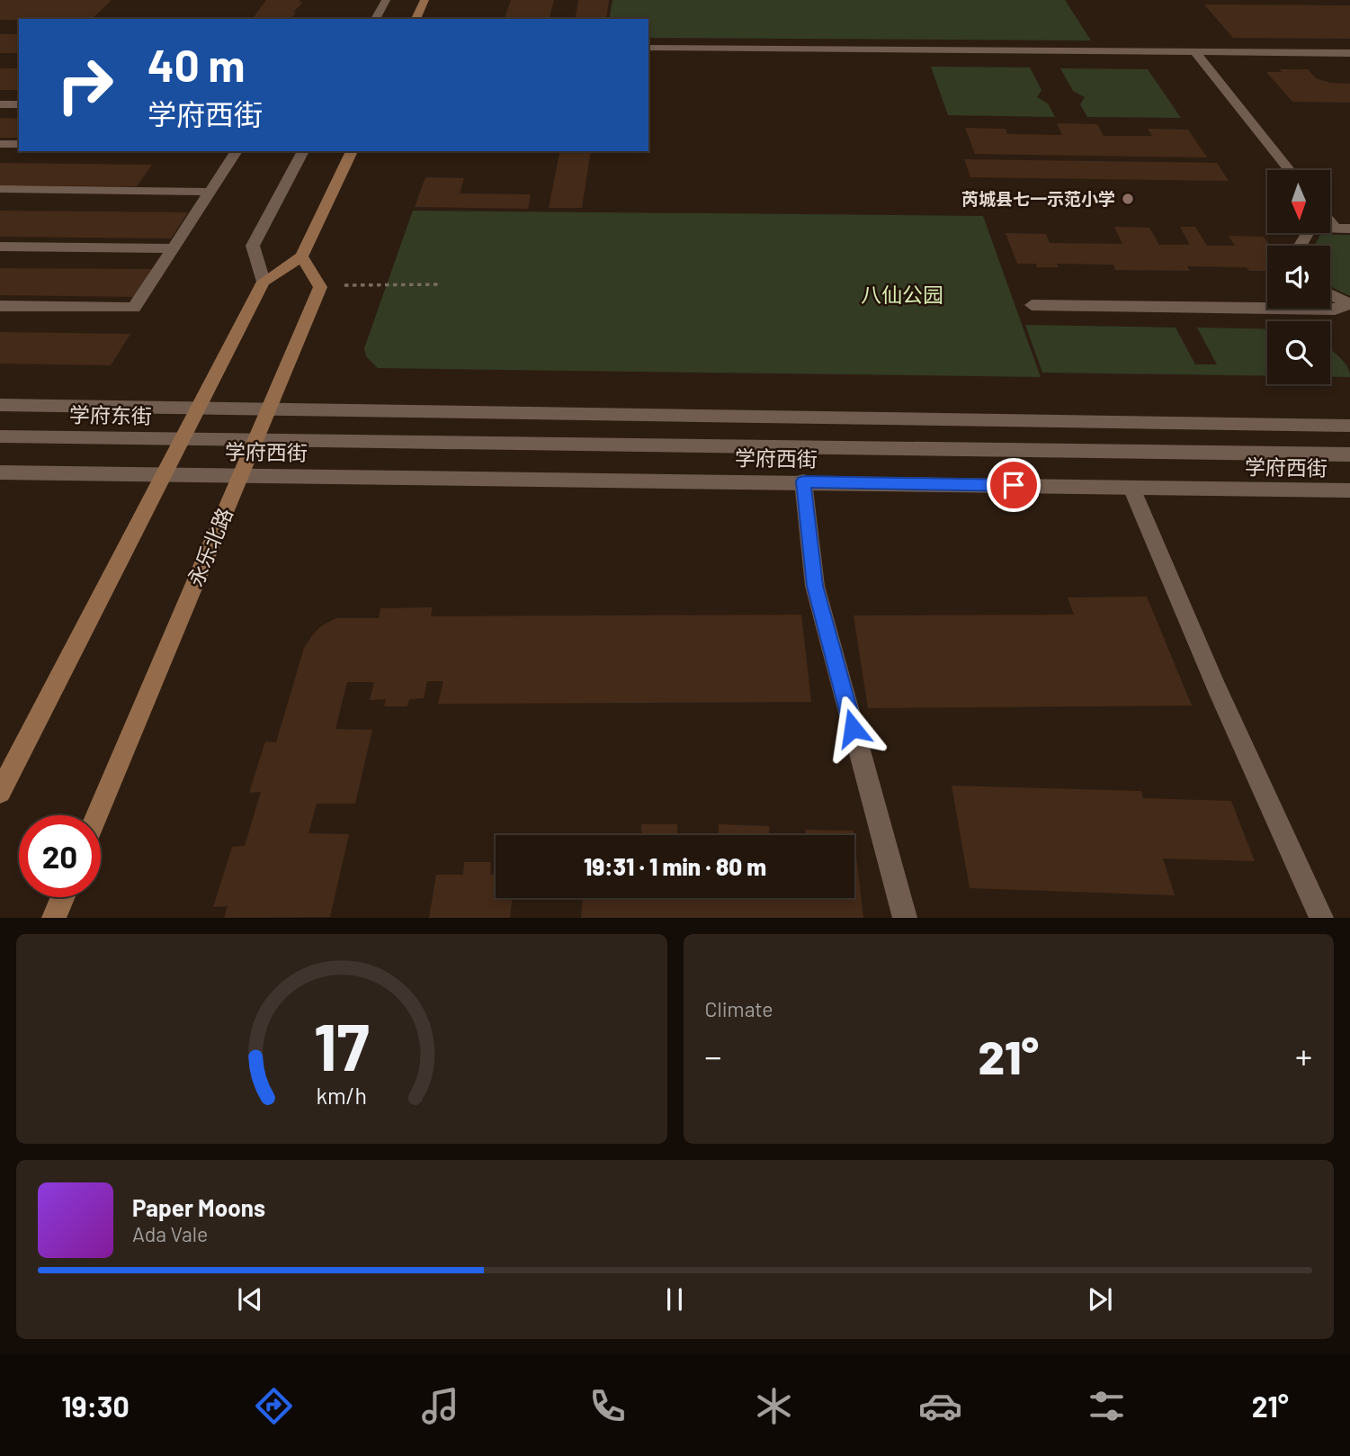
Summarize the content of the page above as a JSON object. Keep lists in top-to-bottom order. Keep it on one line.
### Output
{"streets":{"main road":["永乐北路"],"street":["学府东街","学府西街"]},"crossings":[["学府东街","学府西街"],["学府西街","永乐北路"]],"parks":["八仙公园"],"places":["芮城县七一示范小学"],"north":"bottom","page":{"turn":["40 m","学府西街"],"limit":"20","trip":"19:31 · 1 min · 80 m","tile":"Climate","heat":["−","21°","+"],"song":["Paper Moons","Ada Vale"],"tabs":["19:30","21°"],"gauge":["17","km/h"]}}
